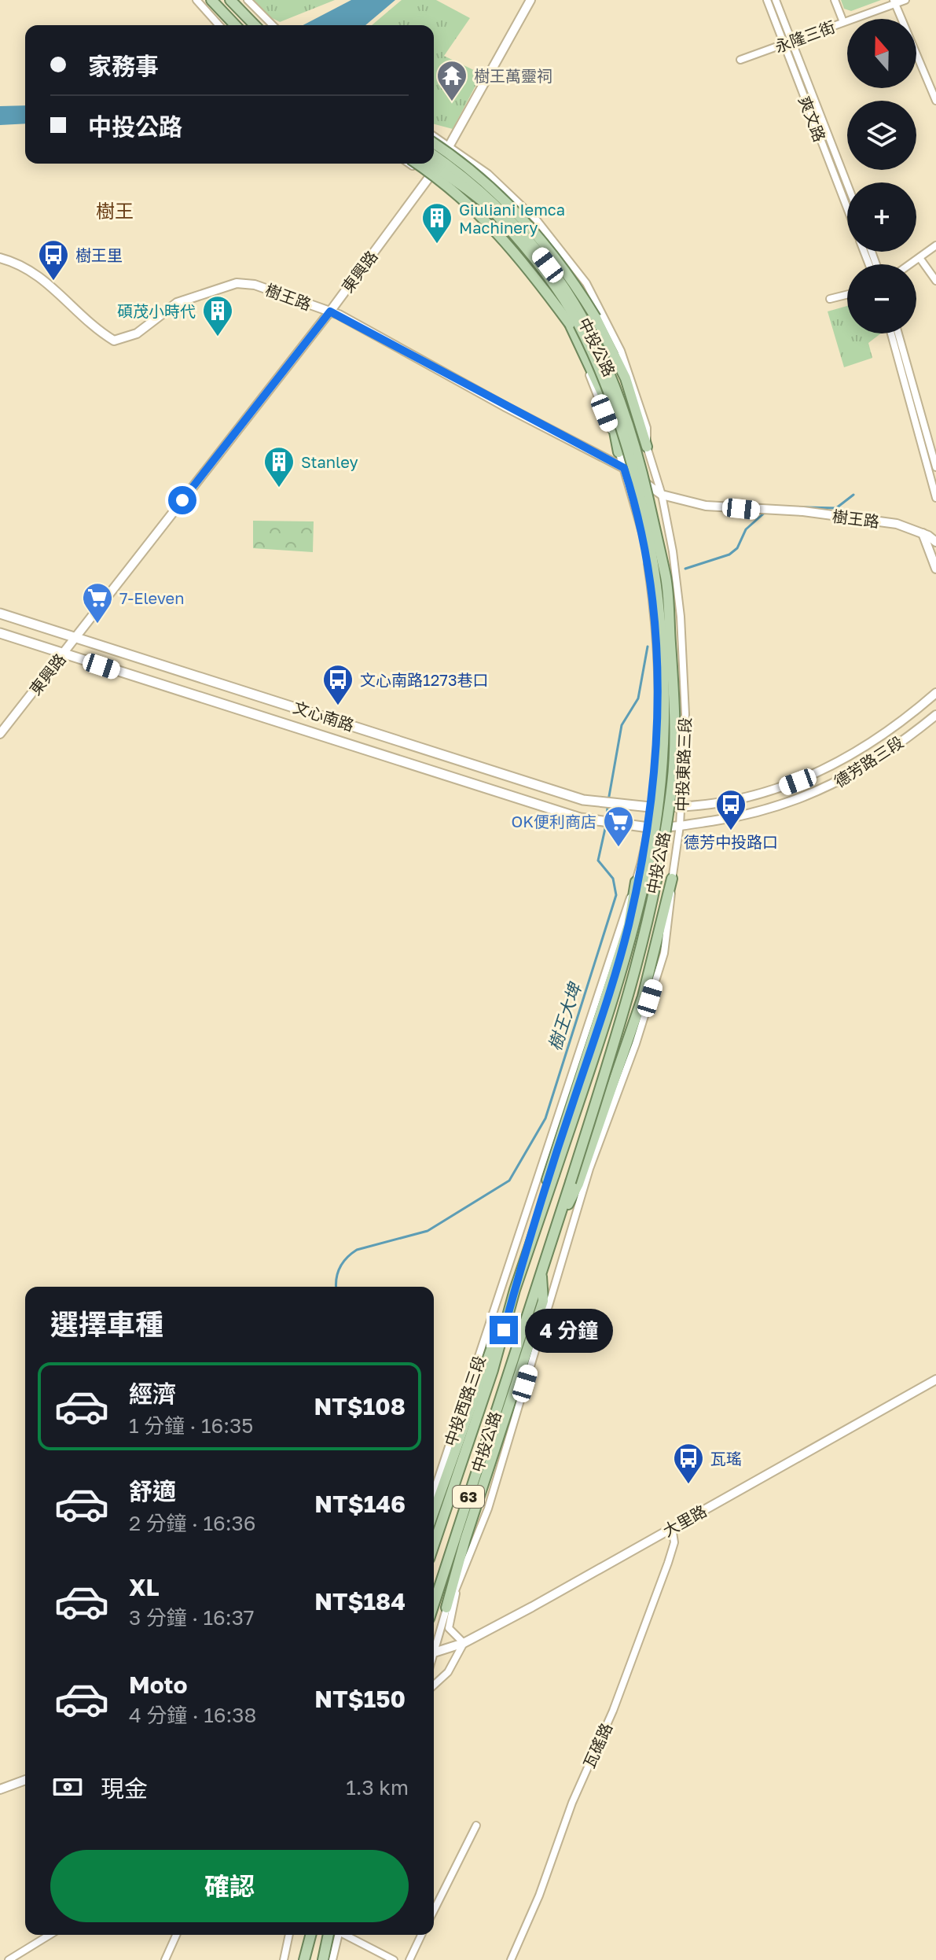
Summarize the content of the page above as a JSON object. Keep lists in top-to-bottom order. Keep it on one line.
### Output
{"streets":{"main road":["中投公路","文心南路","63"],"street":["永隆三街","爽文路","東興路","樹王路","德芳路三段","中投東路三段","中投西路三段","大里路","瓦磘路"]},"crossings":[["永隆三街","爽文路"],["東興路","樹王路"],["東興路","文心南路"],["東興路","中投東路三段"],["東興路","中投西路三段"],["樹王路","中投東路三段"],["樹王路","中投西路三段"],["文心南路","德芳路三段"],["文心南路","中投西路三段"],["德芳路三段","中投東路三段"],["德芳路三段","中投西路三段"],["大里路","瓦磘路"]],"districts":["樹王"],"water":["樹王大埤"],"places":{"temple":["樹王萬靈祠"],"building":["Giuliani Iemca Machinery","碩茂小時代","Stanley"],"bus stop":["樹王里","文心南路1273巷口","德芳中投路口","瓦瑤"],"supermarket":["7-Eleven","OK便利商店"]},"north":"top","page":{"map_buttons":["+","−"],"banner":["家務事","中投公路"],"heading":"選擇車種","bubble":"4 分鐘","list":[{"name":"經濟","note":"1 分鐘 · 16:35","value":"NT$108"},{"name":"舒適","note":"2 分鐘 · 16:36","value":"NT$146"},{"name":"XL","note":"3 分鐘 · 16:37","value":"NT$184"},{"name":"Moto","note":"4 分鐘 · 16:38","value":"NT$150"}],"pay":["現金","1.3 km"],"buttons":"確認"}}
